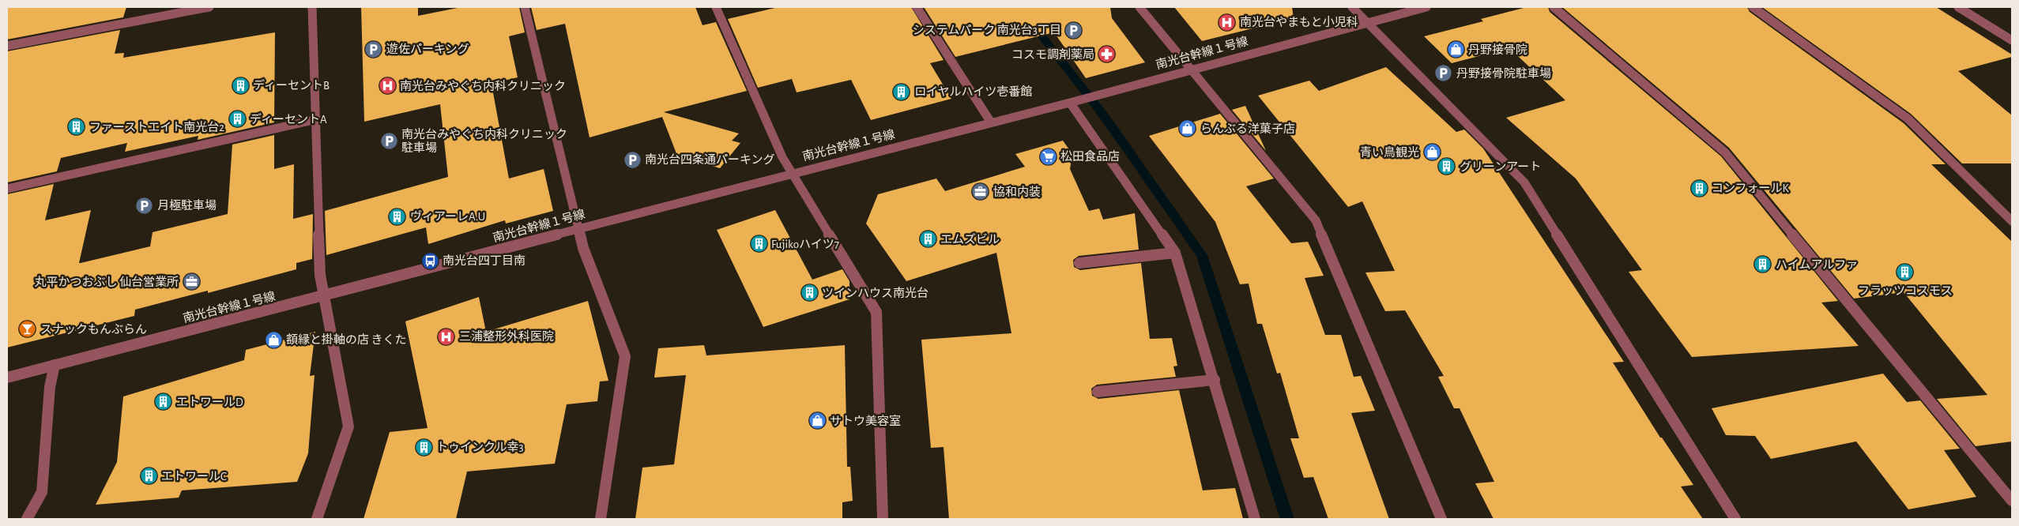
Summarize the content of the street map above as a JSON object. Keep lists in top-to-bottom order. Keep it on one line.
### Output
{"streets":{"street":["南光台幹線１号線"]},"places":{"hospital":["南光台やまもと小児科","南光台みやぐち内科クリニック","三浦整形外科医院"],"parking":["システムパーク 南光台3丁目","遊佐パーキング","丹野接骨院駐車場","南光台みやぐち内科クリニック 駐車場","南光台四条通パーキング","月極駐車場"],"shop":["丹野接骨院","らんぶる洋菓子店","青い鳥観光","額縁と掛軸の店 きくた","サトウ美容室"],"pharmacy":["コスモ調剤薬局"],"building":["ディーセントB","ロイヤルハイツ壱番館","ディーセントA","ファーストエイト南光台2","グリーンアート","コンフォールK","ヴィアーレA.U","エムズビル","Fujikoハイツ7","ハイムアルファ","フラッツコスモス","ツインハウス南光台","エトワールD","トゥインクル幸3","エトワールC"],"supermarket":["松田食品店"],"office":["協和内装","丸平かつおぶし 仙台営業所"],"bus stop":["南光台四丁目南"],"bar":["スナックもんぶらん"]}}
